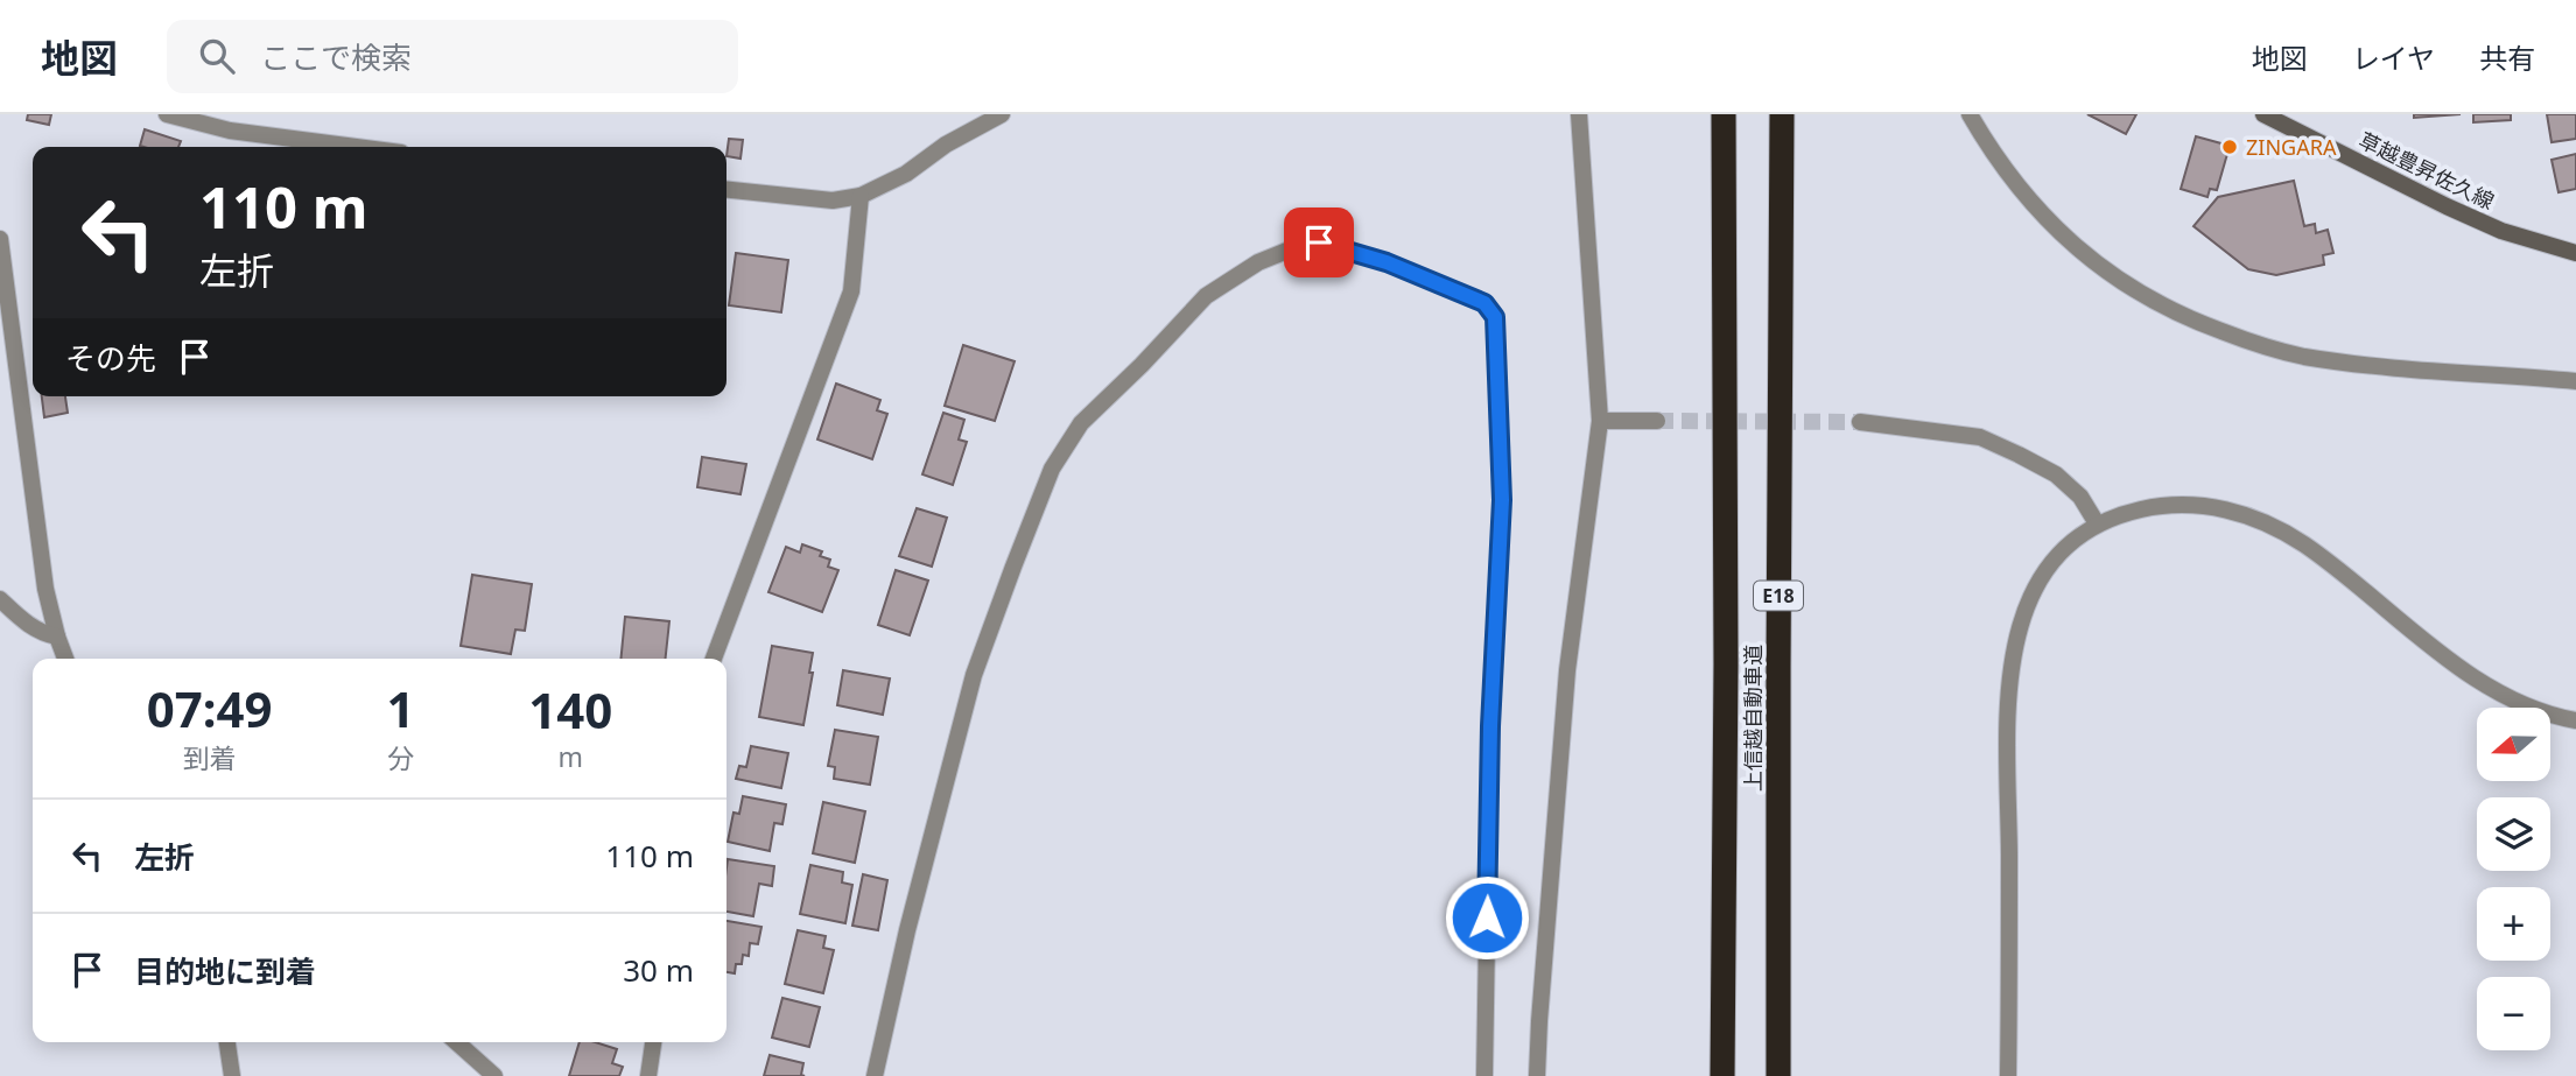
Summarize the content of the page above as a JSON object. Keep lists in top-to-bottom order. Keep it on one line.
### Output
{"streets":{"highway":["E18","上信越自動車道"],"main road":["草越豊昇佐久線"]},"places":["ZINGARA"],"north":"left","page":{"header":"地図","search":"ここで検索","nav":["地図","レイヤ","共有"],"turn":["110 m","左折"],"then":"その先","eta":["07:49","到着","1","分","140","m"],"map_buttons":["+","−"],"list":[{"name":"左折","value":"110 m"},{"name":"目的地に到着","value":"30 m"}]}}
